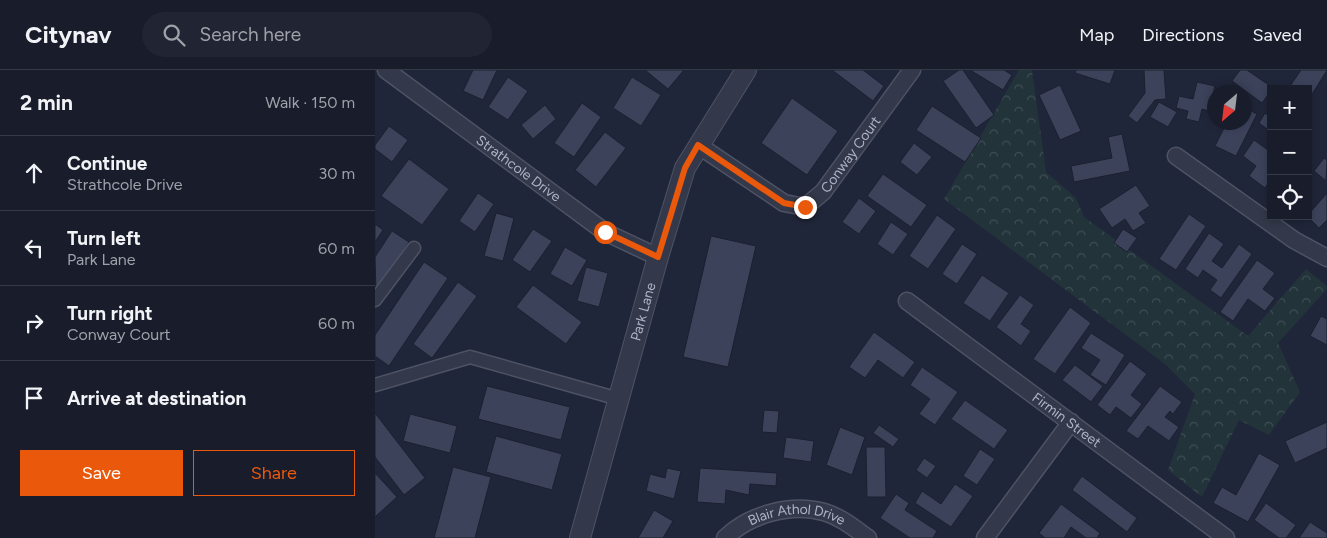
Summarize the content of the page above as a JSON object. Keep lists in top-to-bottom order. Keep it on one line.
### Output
{"streets":{"street":["Conway Court","Strathcole Drive","Park Lane","Firmin Street","Blair Athol Drive"]},"crossings":[["Conway Court","Park Lane"],["Strathcole Drive","Park Lane"]],"north":"bottom left","page":{"header":"Citynav","search":"Search here","nav":["Map","Directions","Saved"],"heading":["2 min","Walk · 150 m"],"map_buttons":["+","−"],"list":[["Continue","Strathcole Drive","30 m"],["Turn left","Park Lane","60 m"],["Turn right","Conway Court","60 m"],"Arrive at destination"],"buttons":["Save","Share"]}}
